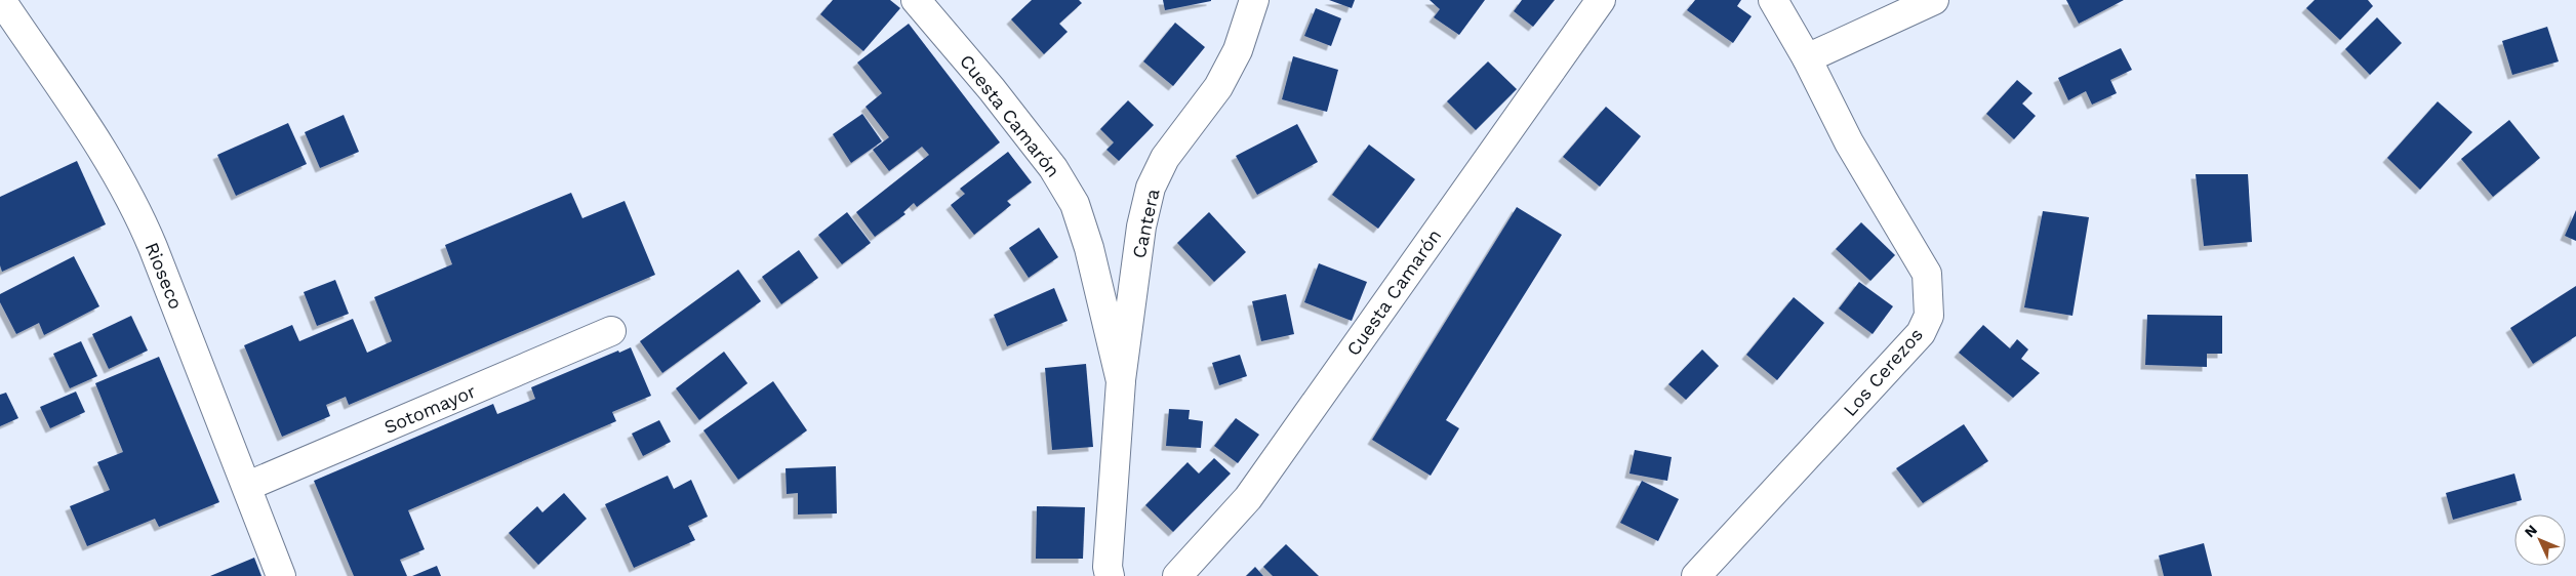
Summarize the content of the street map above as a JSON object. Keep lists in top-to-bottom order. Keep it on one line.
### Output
{"streets":{"street":["Cuesta Camarón","Cantera","Rioseco","Los Cerezos","Sotomayor"]},"crossings":[["Cuesta Camarón","Cantera"],["Rioseco","Sotomayor"]],"north":"top left"}
